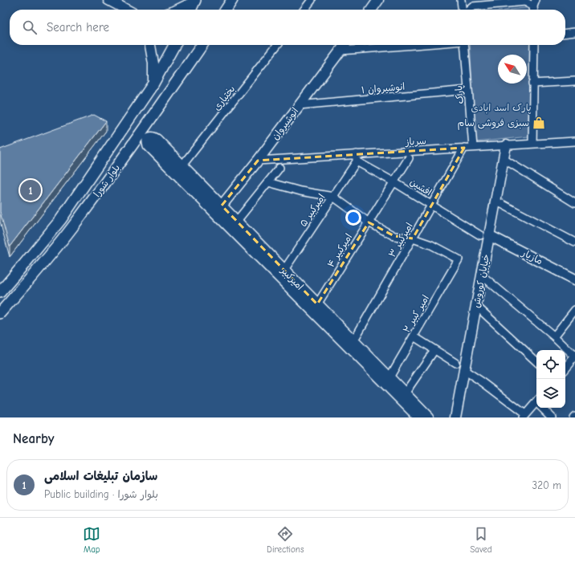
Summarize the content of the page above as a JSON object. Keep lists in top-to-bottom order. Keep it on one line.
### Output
{"streets":{"main road":["بلوار شورا","امیرکبیر"],"street":["انوشیروان ۱","پارک","بختیاری","انوشیروان","سرباز","افشین","امیرکبیر ۵","امیرکبیر ۳","امیرکبیر ۴","مازیار","خیابان کوروش","امیر کبیر ۲"]},"crossings":[["انوشیروان ۱","پارک"],["انوشیروان ۱","انوشیروان"],["پارک","سرباز"],["بختیاری","امیرکبیر"],["انوشیروان","سرباز"],["انوشیروان","امیرکبیر"],["سرباز","افشین"],["سرباز","امیرکبیر ۵"],["سرباز","امیرکبیر ۳"],["سرباز","خیابان کوروش"],["افشین","امیرکبیر ۵"],["افشین","امیرکبیر ۳"],["افشین","امیرکبیر ۴"],["افشین","مازیار"],["افشین","خیابان کوروش"],["امیرکبیر ۵","امیرکبیر"],["امیرکبیر ۳","امیرکبیر"],["امیرکبیر ۳","امیر کبیر ۲"],["امیرکبیر ۴","امیرکبیر"],["مازیار","خیابان کوروش"],["امیرکبیر","امیر کبیر ۲"]],"parks":["پارک اسد ابادی"],"places":{"shop":["سبزی فروشی سام"]},"north":"top left","page":{"search":"Search here","pins":"1","heading":"Nearby","list":[{"mark":"1","name":"سازمان تبلیغات اسلامی","note":"Public building · بلوار شورا","value":"320 m"}],"nav":["Map","Directions","Saved"]}}
